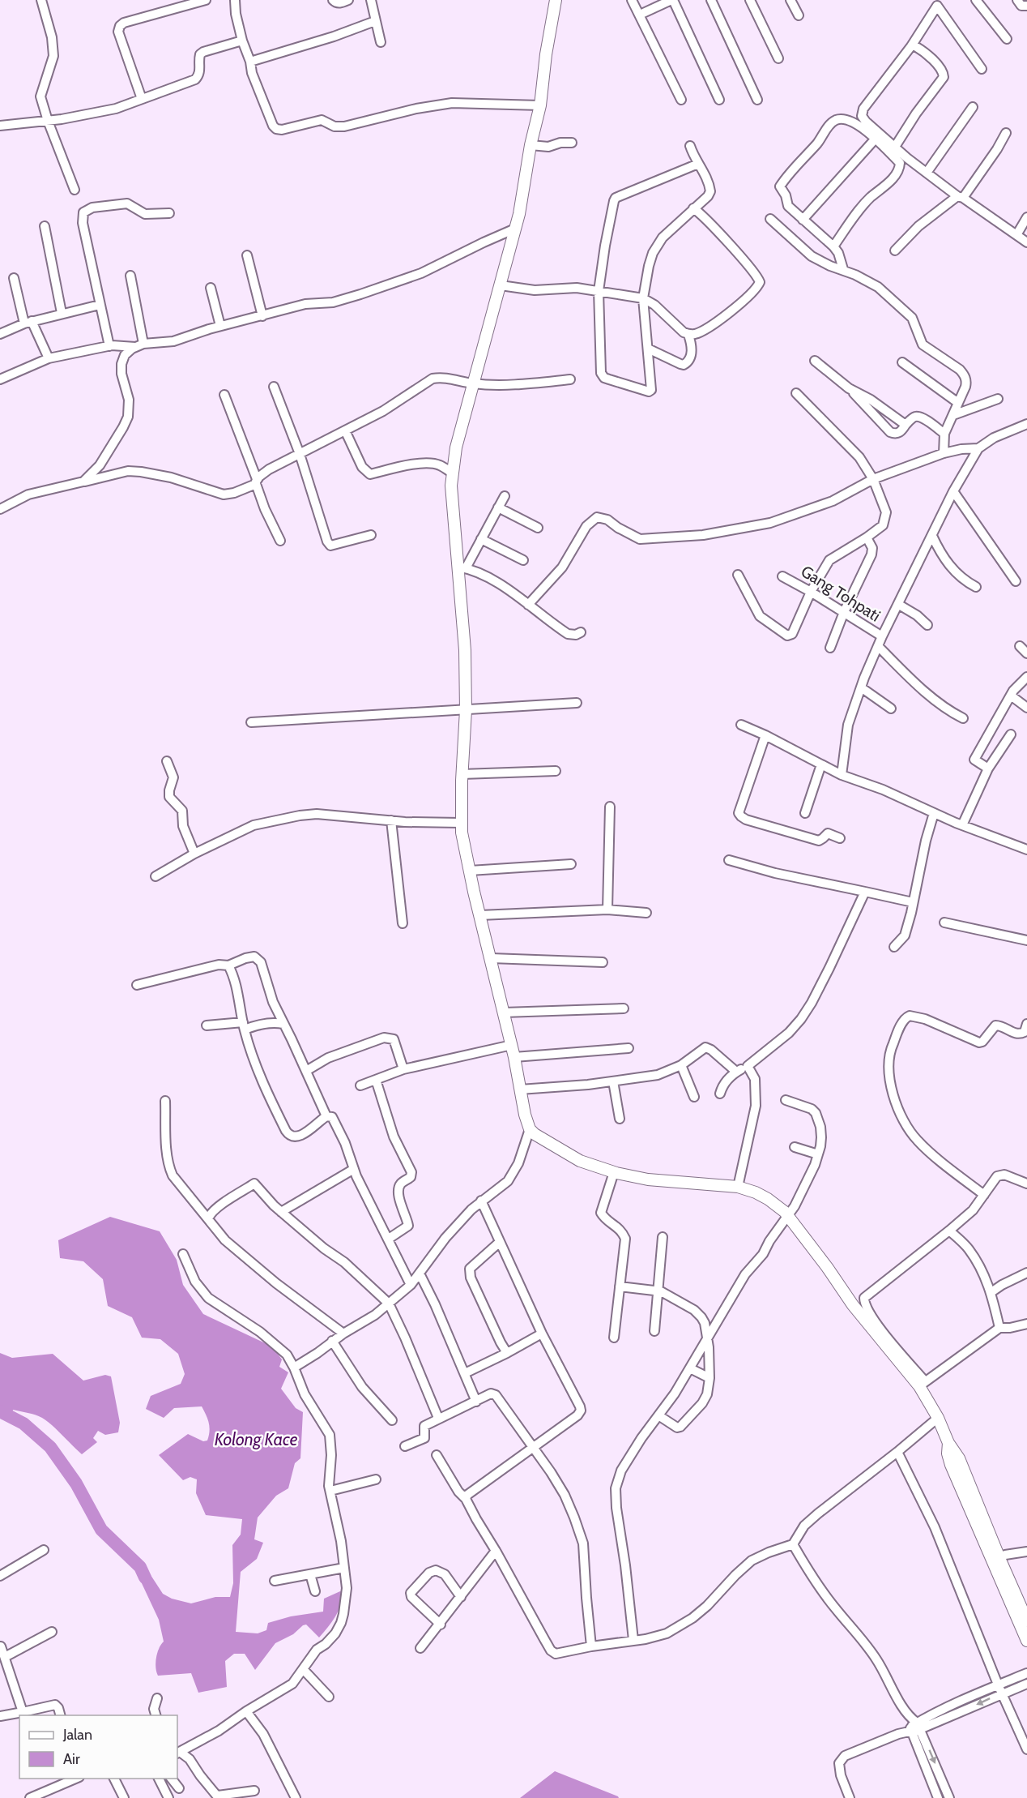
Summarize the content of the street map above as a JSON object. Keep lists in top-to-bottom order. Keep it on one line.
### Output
{"streets":{"street":["Gang Tohpati"]},"water":["Kolong Kace"],"legend":["Jalan","Air"]}
